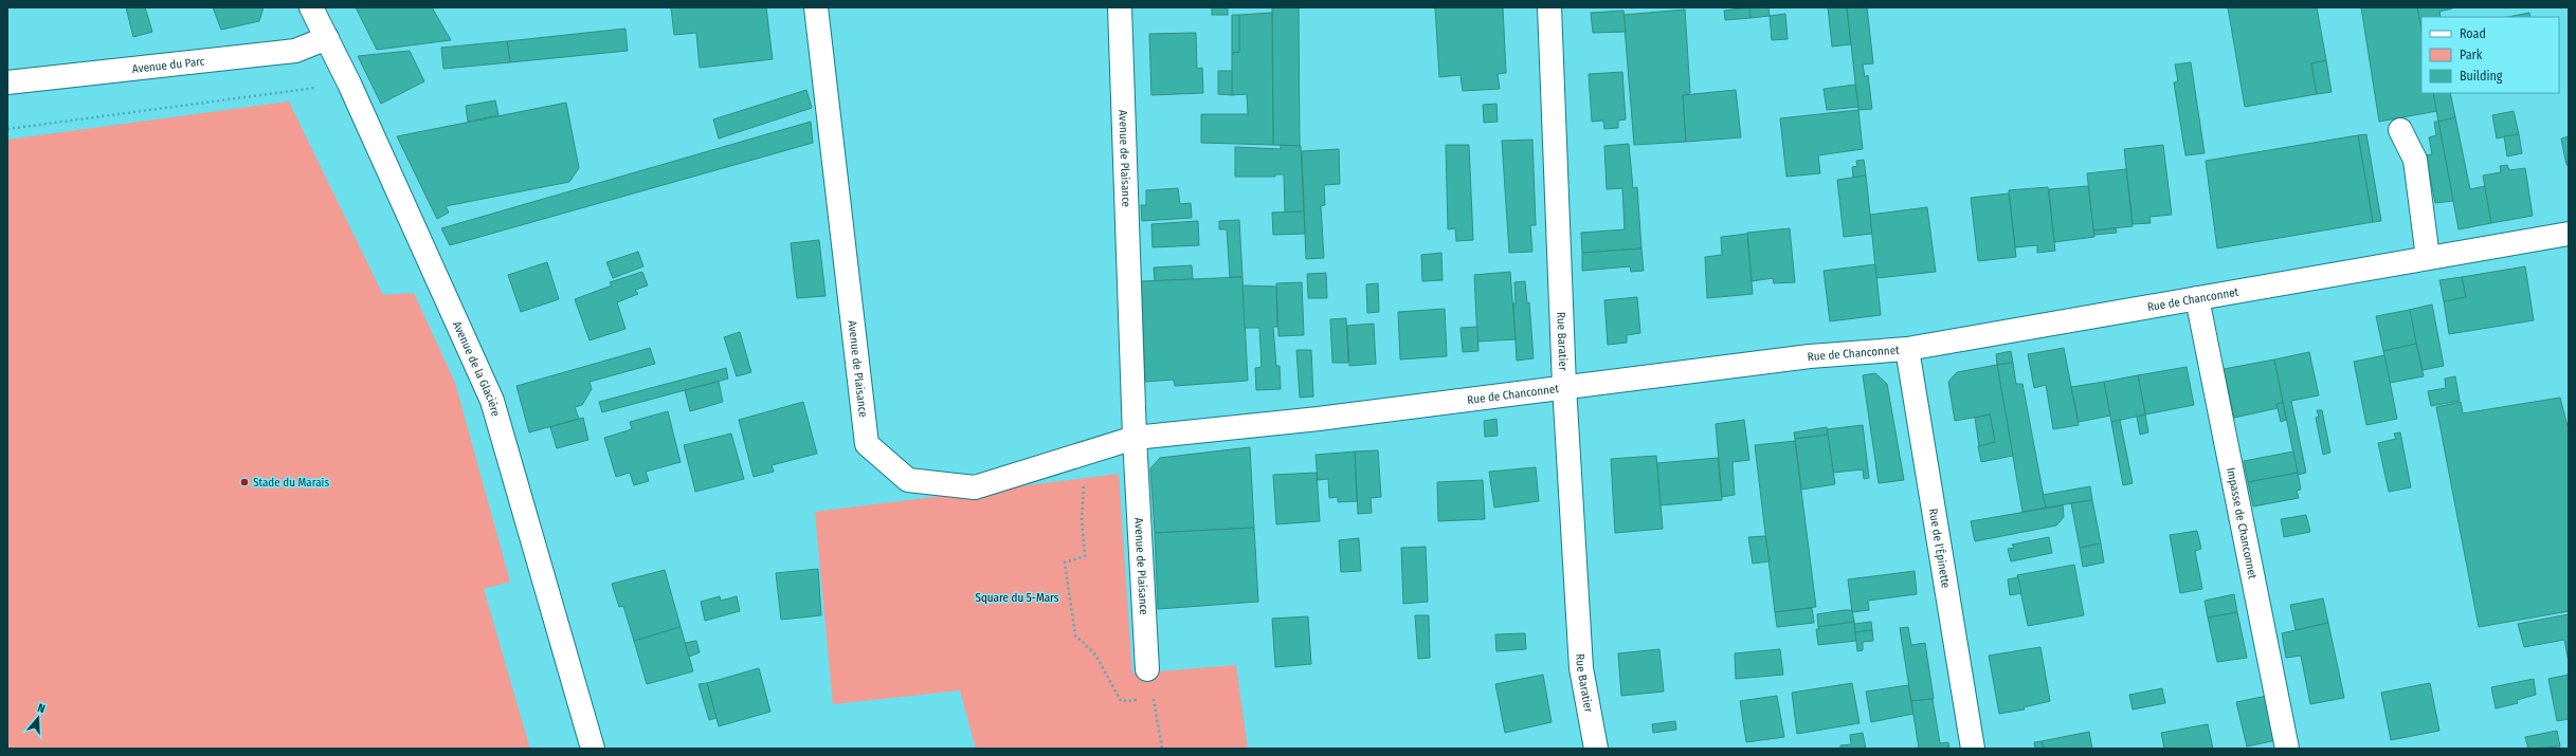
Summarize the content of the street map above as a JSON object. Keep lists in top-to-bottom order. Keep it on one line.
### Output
{"streets":{"street":["Avenue du Parc","Avenue de Plaisance","Rue de Chanconnet","Rue Baratier","Avenue de la Glacière","Impasse de Chanconnet","Rue de l'Épinette"]},"crossings":[["Avenue du Parc","Avenue de la Glacière"],["Avenue de Plaisance","Rue de Chanconnet"],["Rue de Chanconnet","Rue Baratier"],["Rue de Chanconnet","Impasse de Chanconnet"],["Rue de Chanconnet","Rue de l'Épinette"]],"parks":["Square du 5-Mars"],"places":["Stade du Marais"],"legend":["Road","Park","Building"],"north":"top"}
